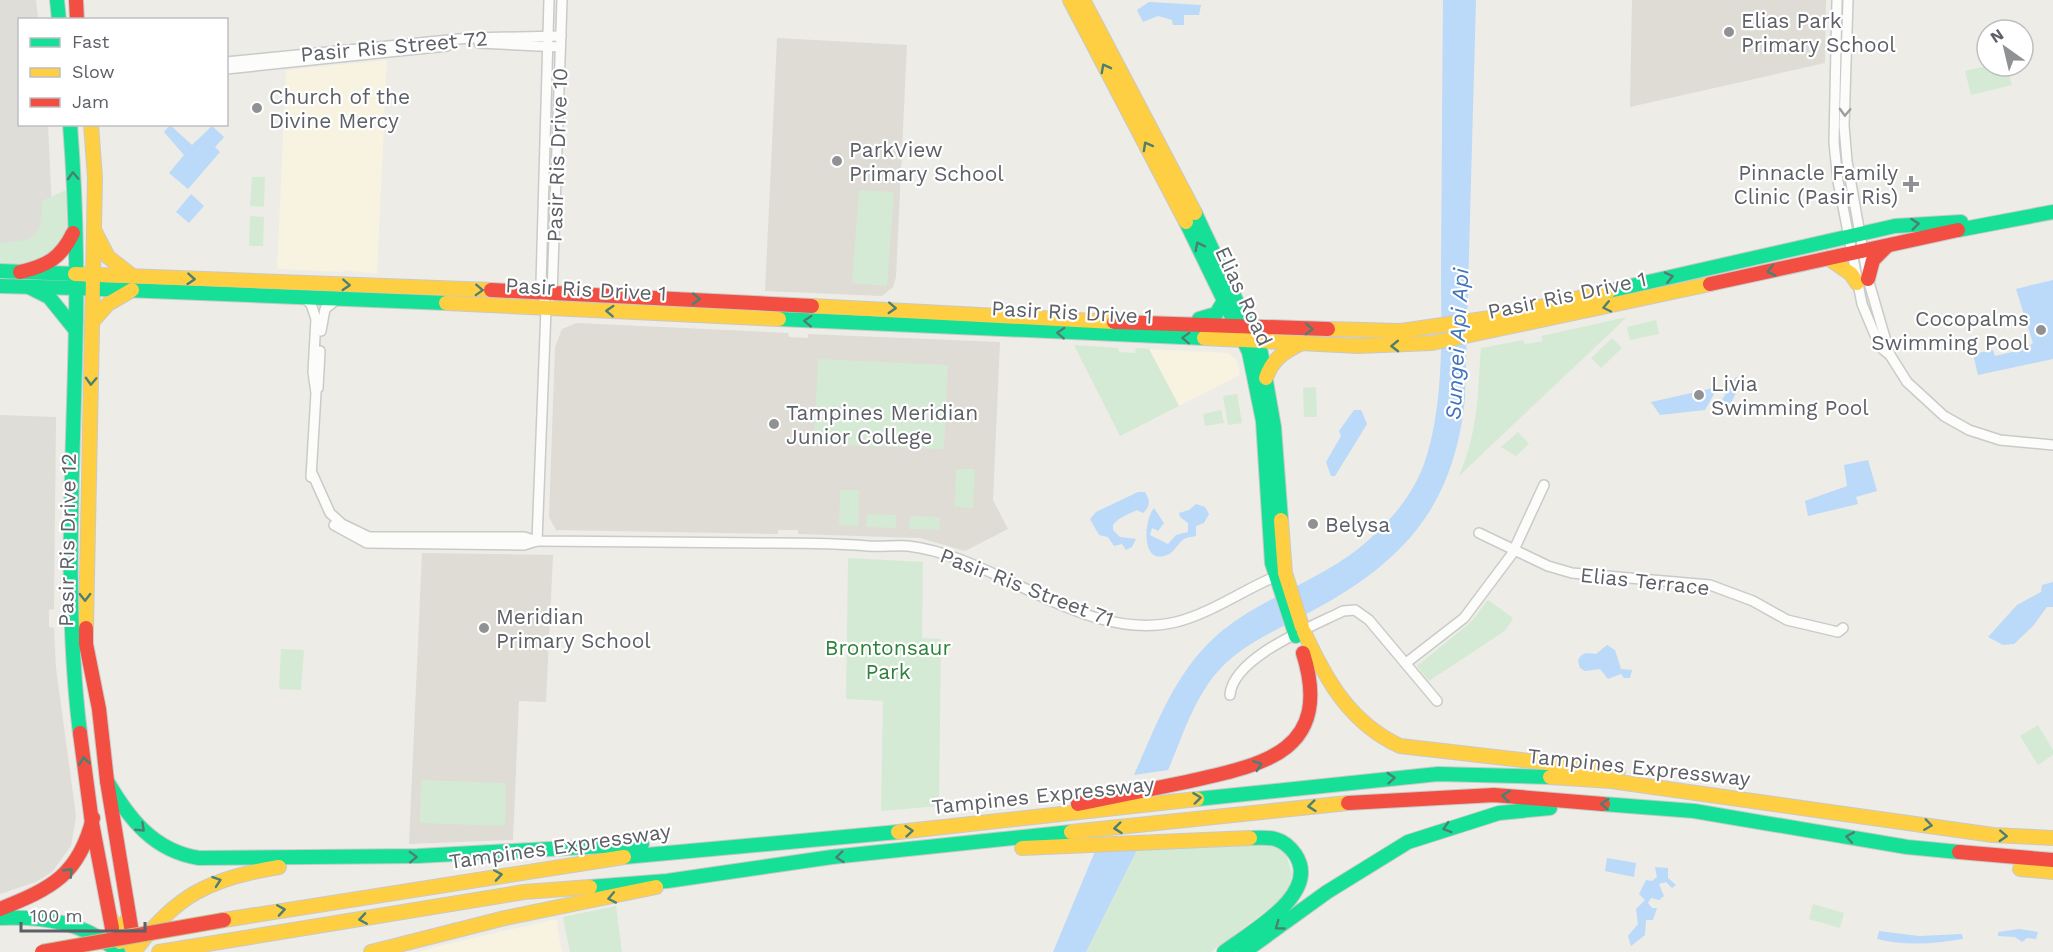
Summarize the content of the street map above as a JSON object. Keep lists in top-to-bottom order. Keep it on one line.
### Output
{"streets":{"main road":["Pasir Ris Drive 1","Elias Road","Pasir Ris Drive 12","Tampines Expressway"],"street":["Pasir Ris Street 72","Pasir Ris Drive 10","Elias Terrace","Pasir Ris Street 71"]},"crossings":[["Pasir Ris Street 72","Pasir Ris Drive 10"],["Pasir Ris Drive 10","Pasir Ris Drive 1"],["Pasir Ris Drive 10","Pasir Ris Street 71"],["Pasir Ris Drive 1","Elias Road"],["Pasir Ris Drive 1","Pasir Ris Drive 12"],["Pasir Ris Drive 1","Pasir Ris Street 71"],["Elias Road","Pasir Ris Street 71"]],"water":["Sungei Api Api"],"parks":["Brontonsaur Park"],"places":{"other":["Elias Park Primary School","Church of the Divine Mercy","ParkView Primary School","Cocopalms Swimming Pool","Livia Swimming Pool","Tampines Meridian Junior College","Belysa","Meridian Primary School"],"health":["Pinnacle Family Clinic (Pasir Ris)"]},"legend":["Fast","Slow","Jam"],"scale_bar":"100 m","north":"top left"}
